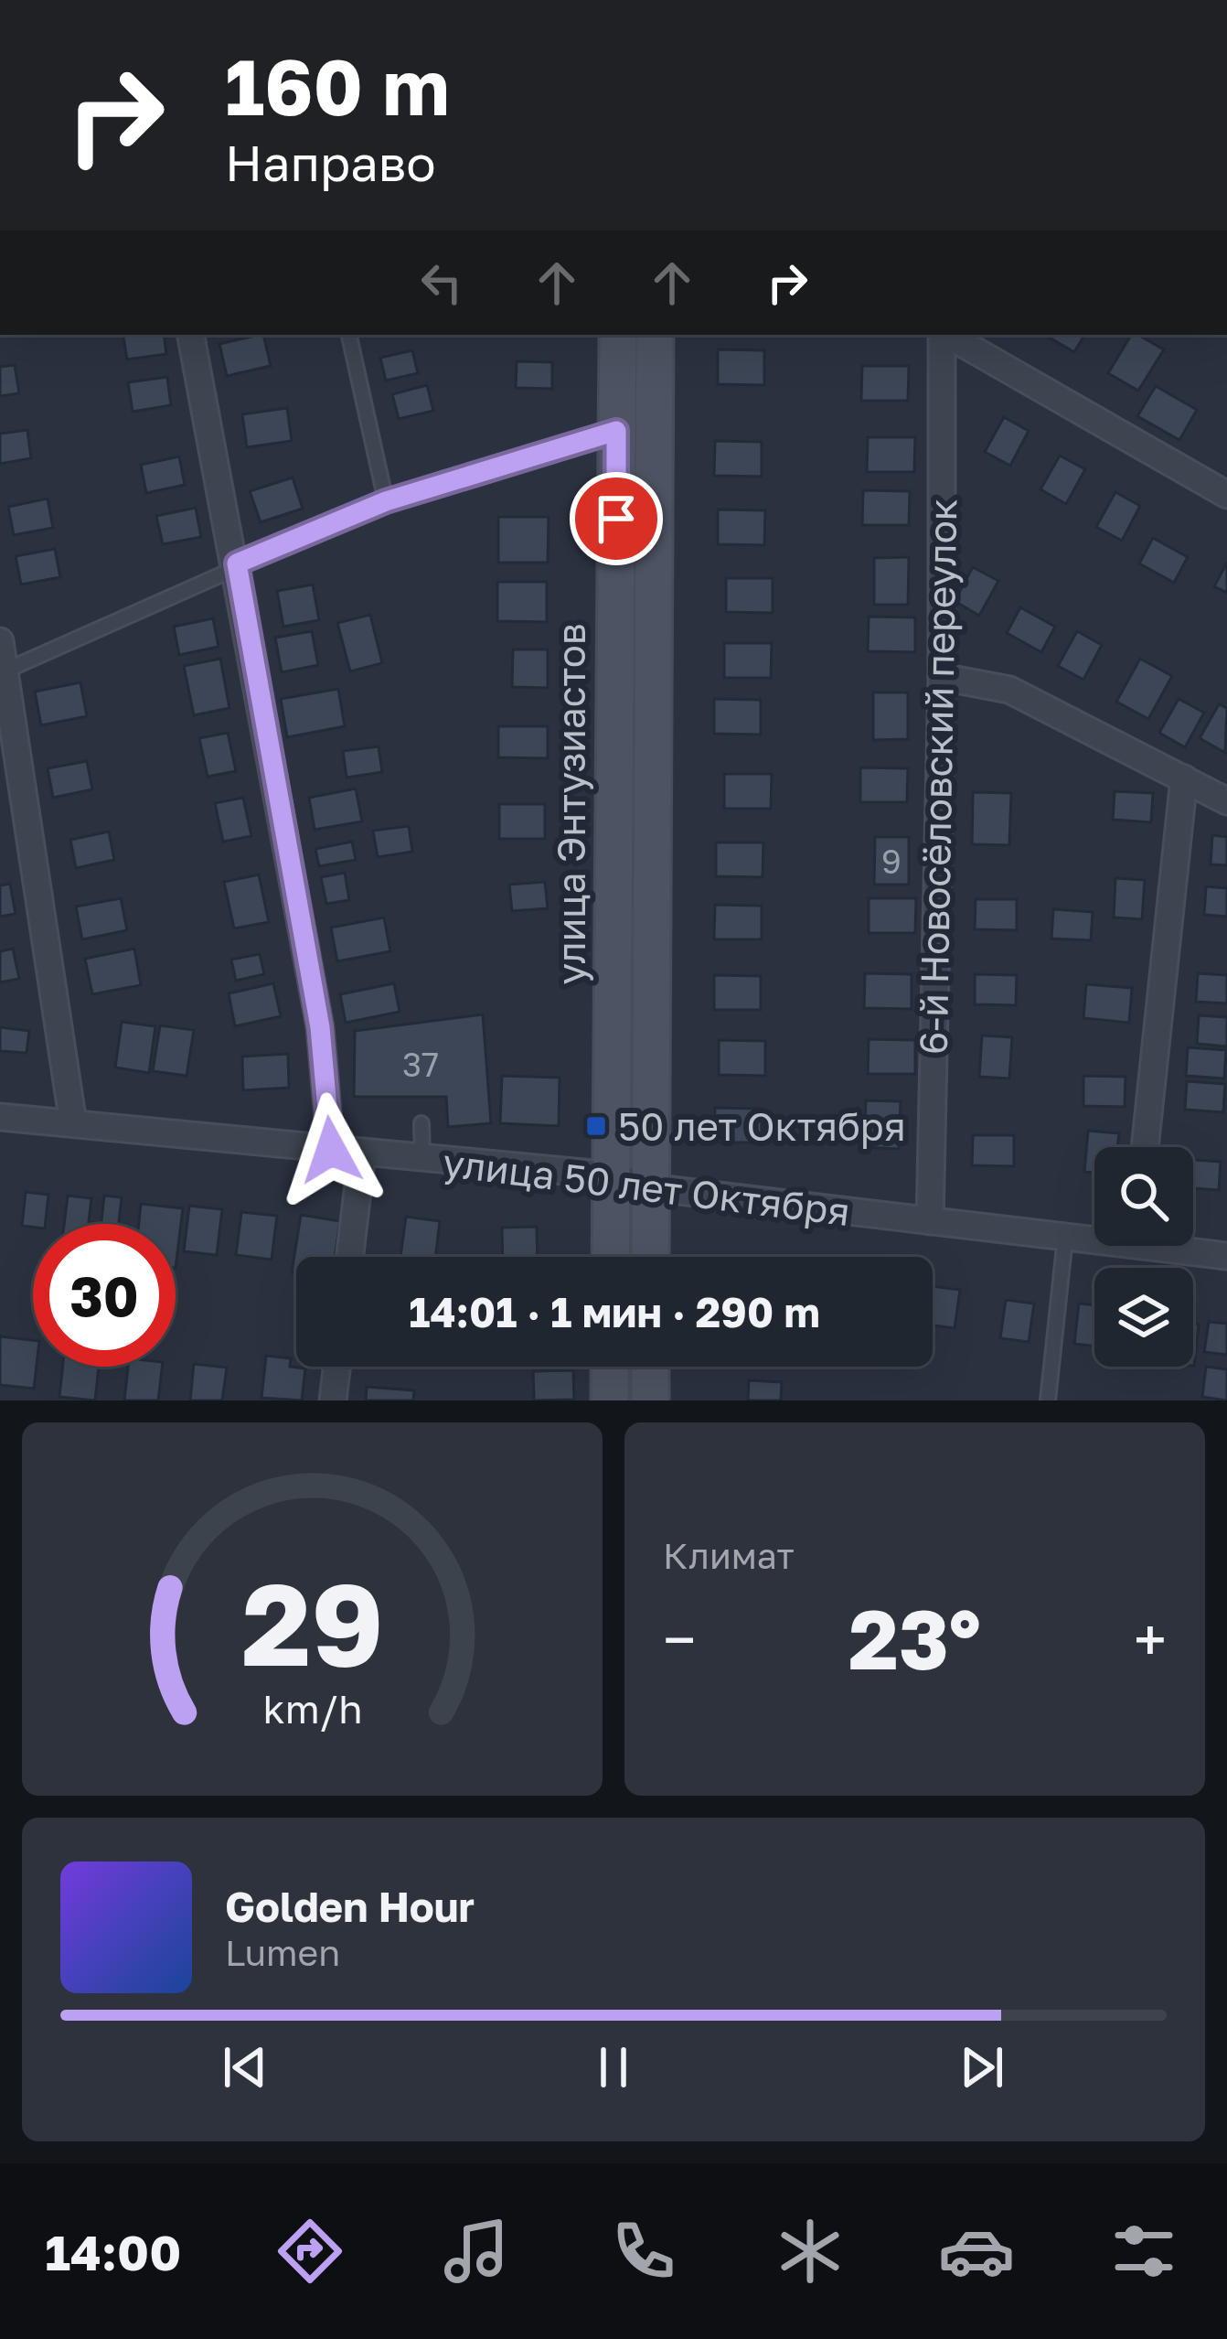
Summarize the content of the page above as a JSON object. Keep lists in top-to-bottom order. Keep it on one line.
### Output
{"streets":{"main road":["улица Энтузиастов"],"street":["6-й Новосёловский переулок","улица 50 лет Октября"]},"crossings":[["6-й Новосёловский переулок","улица 50 лет Октября"],["улица Энтузиастов","улица 50 лет Октября"]],"places":{"transit":["50 лет Октября"]},"house_numbers":["9","37"],"page":{"turn":["160 m","Направо"],"limit":"30","trip":"14:01 · 1 мин · 290 m","tile":"Климат","heat":["−","23°","+"],"song":["Golden Hour","Lumen"],"tabs":"14:00","gauge":["29","km/h"]}}
